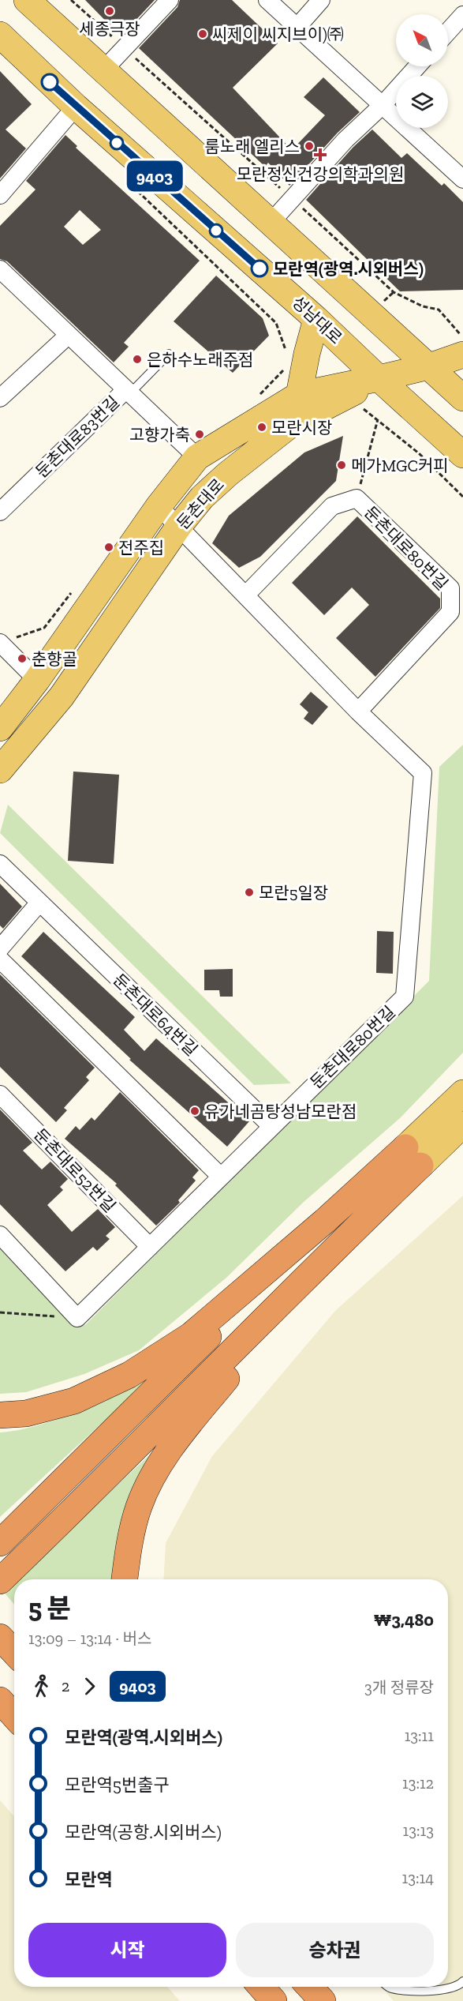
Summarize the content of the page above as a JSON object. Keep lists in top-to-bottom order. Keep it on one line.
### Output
{"streets":{"main road":["성남대로","둔촌대로"],"street":["둔촌대로83번길","둔촌대로80번길","둔촌대로64번길","둔촌대로52번길"]},"crossings":[["성남대로","둔촌대로"],["둔촌대로83번길","둔촌대로"],["둔촌대로","둔촌대로80번길"],["둔촌대로80번길","둔촌대로64번길"],["둔촌대로80번길","둔촌대로52번길"]],"places":{"other":["세종극장","씨제이 씨지브이)㈜","룸노래 엘리스","모란역(광역.시외버스)","은하수노래주점","모란시장","고향가축","메가MGC커피","전주집","춘향골","모란5일장","유가네곰탕성남모란점"],"health":["모란정신건강의학과의원"]},"lines":["bus line 9403"],"north":"top left","page":{"on_map":"9403","heading":["5 분","13:09 – 13:14 · 버스","₩3,480"],"legs":["2","9403","3개 정류장"],"list":[{"name":"모란역(광역.시외버스)","value":"13:11"},{"name":"모란역5번출구","value":"13:12"},{"name":"모란역(공항.시외버스)","value":"13:13"},{"name":"모란역","value":"13:14"}],"buttons":["시작","승차권"]}}
